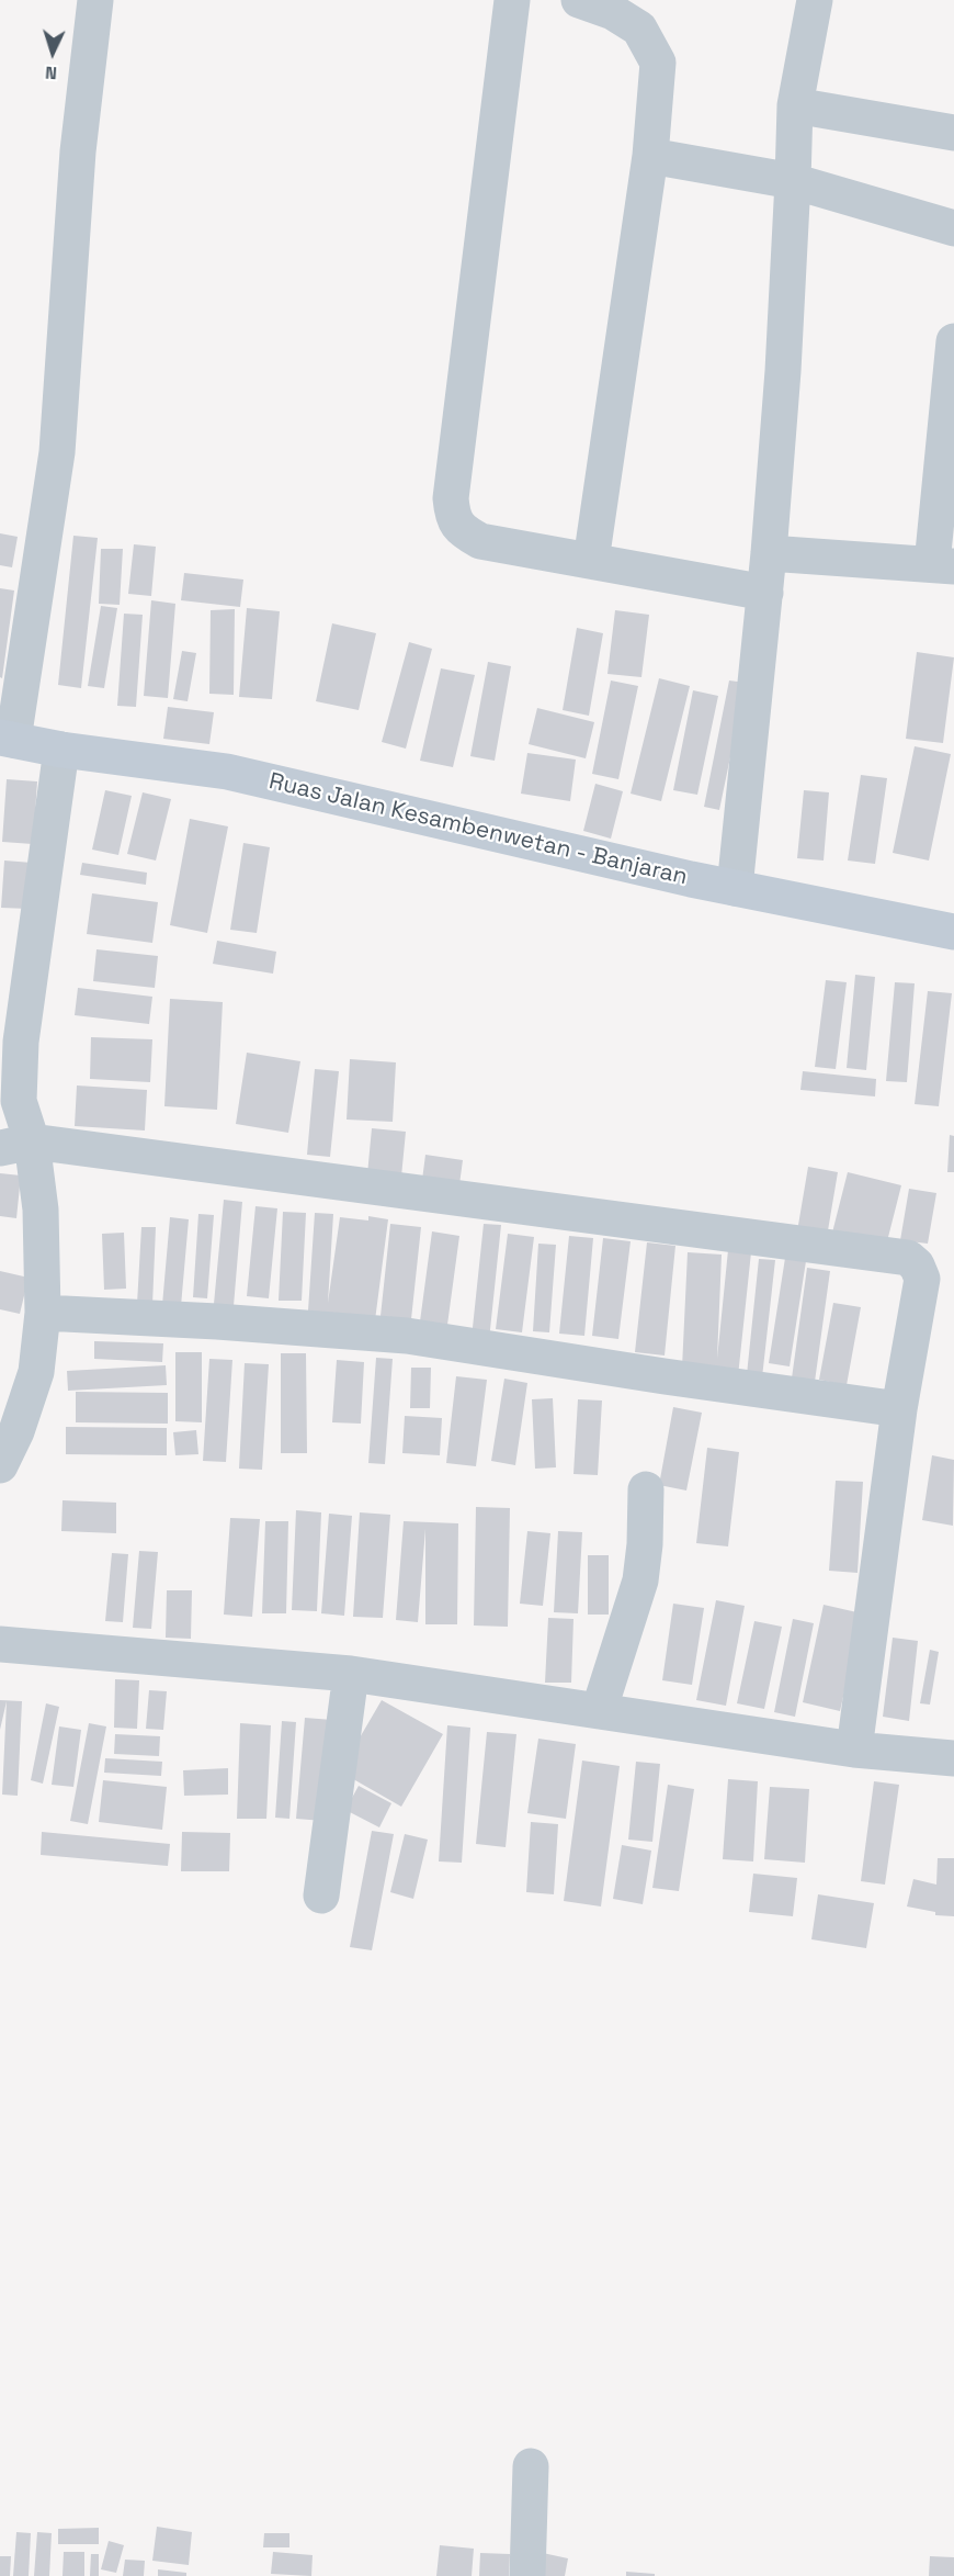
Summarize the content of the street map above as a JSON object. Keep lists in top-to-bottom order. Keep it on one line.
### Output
{"streets":{"main road":["Ruas Jalan Kesambenwetan - Banjaran"]},"north":"bottom"}
